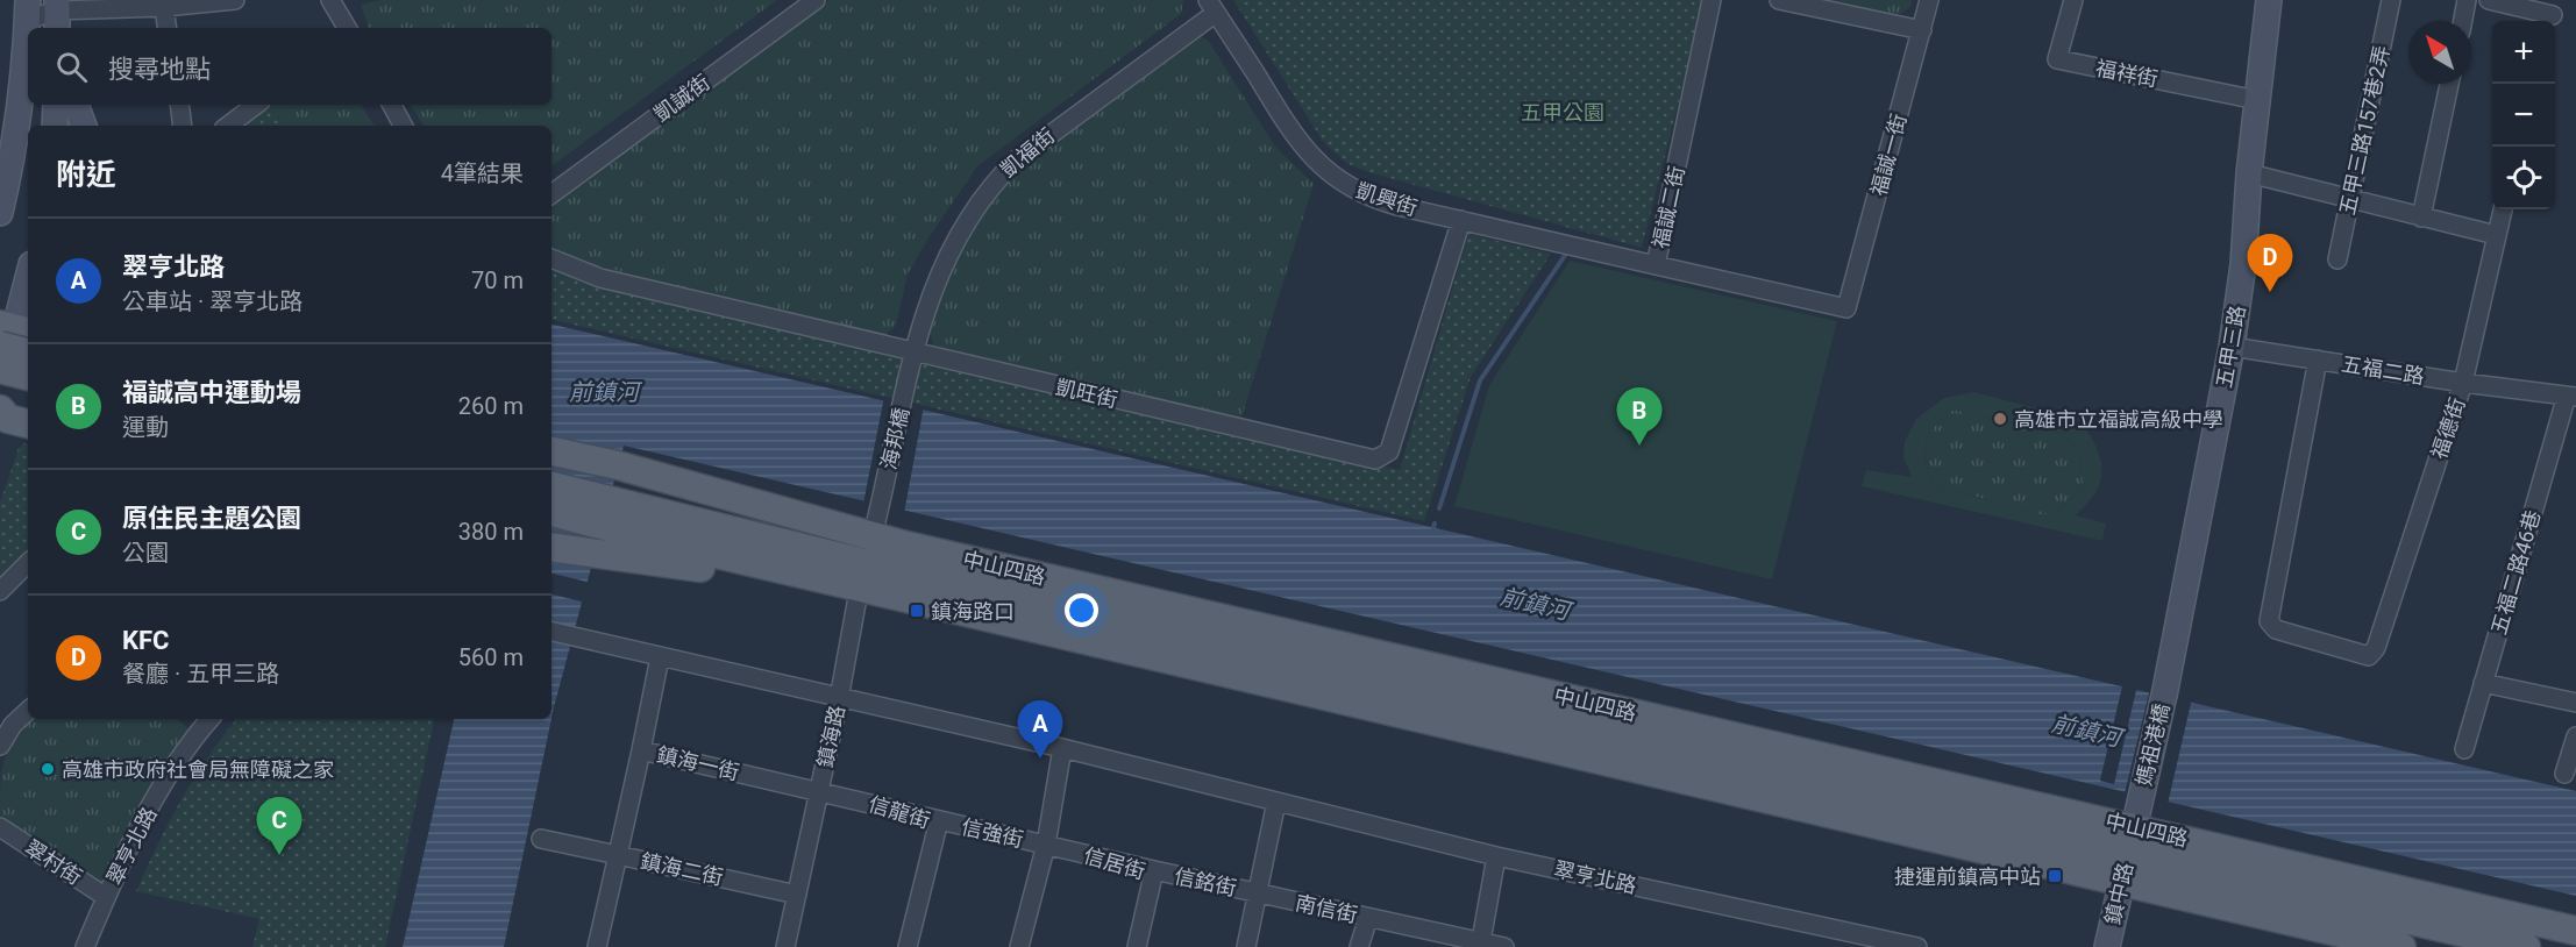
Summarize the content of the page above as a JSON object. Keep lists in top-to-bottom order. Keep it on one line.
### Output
{"streets":{"main road":["五甲三路","中山四路","媽祖港橋","鎮中路"],"street":["福祥街","凱誠街","五甲三路157巷2弄","凱福街","福誠一街","凱興街","福誠二街","五福二路","凱旺街","福德街","海邦橋","五福二路46巷","鎮海路","鎮海一街","信龍街","信強街","翠亨北路","翠村街","信居街","鎮海二街","信銘街","南信街"]},"crossings":[["福祥街","五甲三路"],["凱福街","凱興街"],["凱福街","凱旺街"],["凱福街","海邦橋"],["福誠一街","福誠二街"],["凱興街","福誠二街"],["凱興街","凱旺街"],["五甲三路","五福二路"],["五甲三路","媽祖港橋"],["五福二路","福德街"],["五福二路","五福二路46巷"],["凱旺街","海邦橋"],["海邦橋","中山四路"],["海邦橋","鎮海路"],["中山四路","鎮海路"],["中山四路","鎮中路"],["鎮海路","鎮海一街"],["鎮海路","信龍街"],["鎮海路","翠亨北路"],["鎮海路","鎮海二街"],["媽祖港橋","鎮中路"],["鎮海一街","信龍街"],["鎮海一街","鎮海二街"],["信龍街","信強街"],["信強街","翠亨北路"],["信強街","信居街"],["翠亨北路","翠村街"],["翠亨北路","信銘街"],["信居街","信銘街"],["信銘街","南信街"]],"water":["前鎮河"],"parks":["五甲公園"],"places":{"other":["高雄市立福誠高級中學","高雄市政府社會局無障礙之家"],"transit":["鎮海路口","捷運前鎮高中站"]},"north":"top left","page":{"map_buttons":["+","−"],"search":"搜尋地點","heading":["附近","4筆結果"],"list":[{"mark":"A","name":"翠亨北路","note":"公車站 · 翠亨北路","value":"70 m"},{"mark":"B","name":"福誠高中運動場","note":"運動","value":"260 m"},{"mark":"C","name":"原住民主題公園","note":"公園","value":"380 m"},{"mark":"D","name":"KFC","note":"餐廳 · 五甲三路","value":"560 m"}],"pins":["D","B","A","C"]}}
